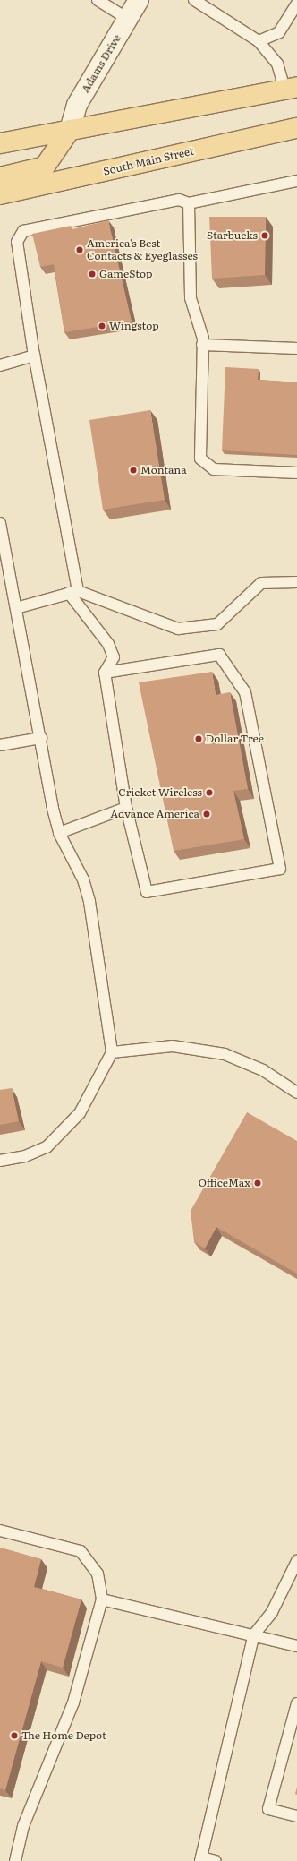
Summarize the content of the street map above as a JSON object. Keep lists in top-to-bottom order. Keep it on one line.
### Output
{"streets":{"main road":["South Main Street"],"street":["Adams Drive"]},"places":["Starbucks","America's Best Contacts & Eyeglasses","GameStop","Wingstop","Montana","Dollar Tree","Cricket Wireless","Advance America","OfficeMax","The Home Depot"]}
